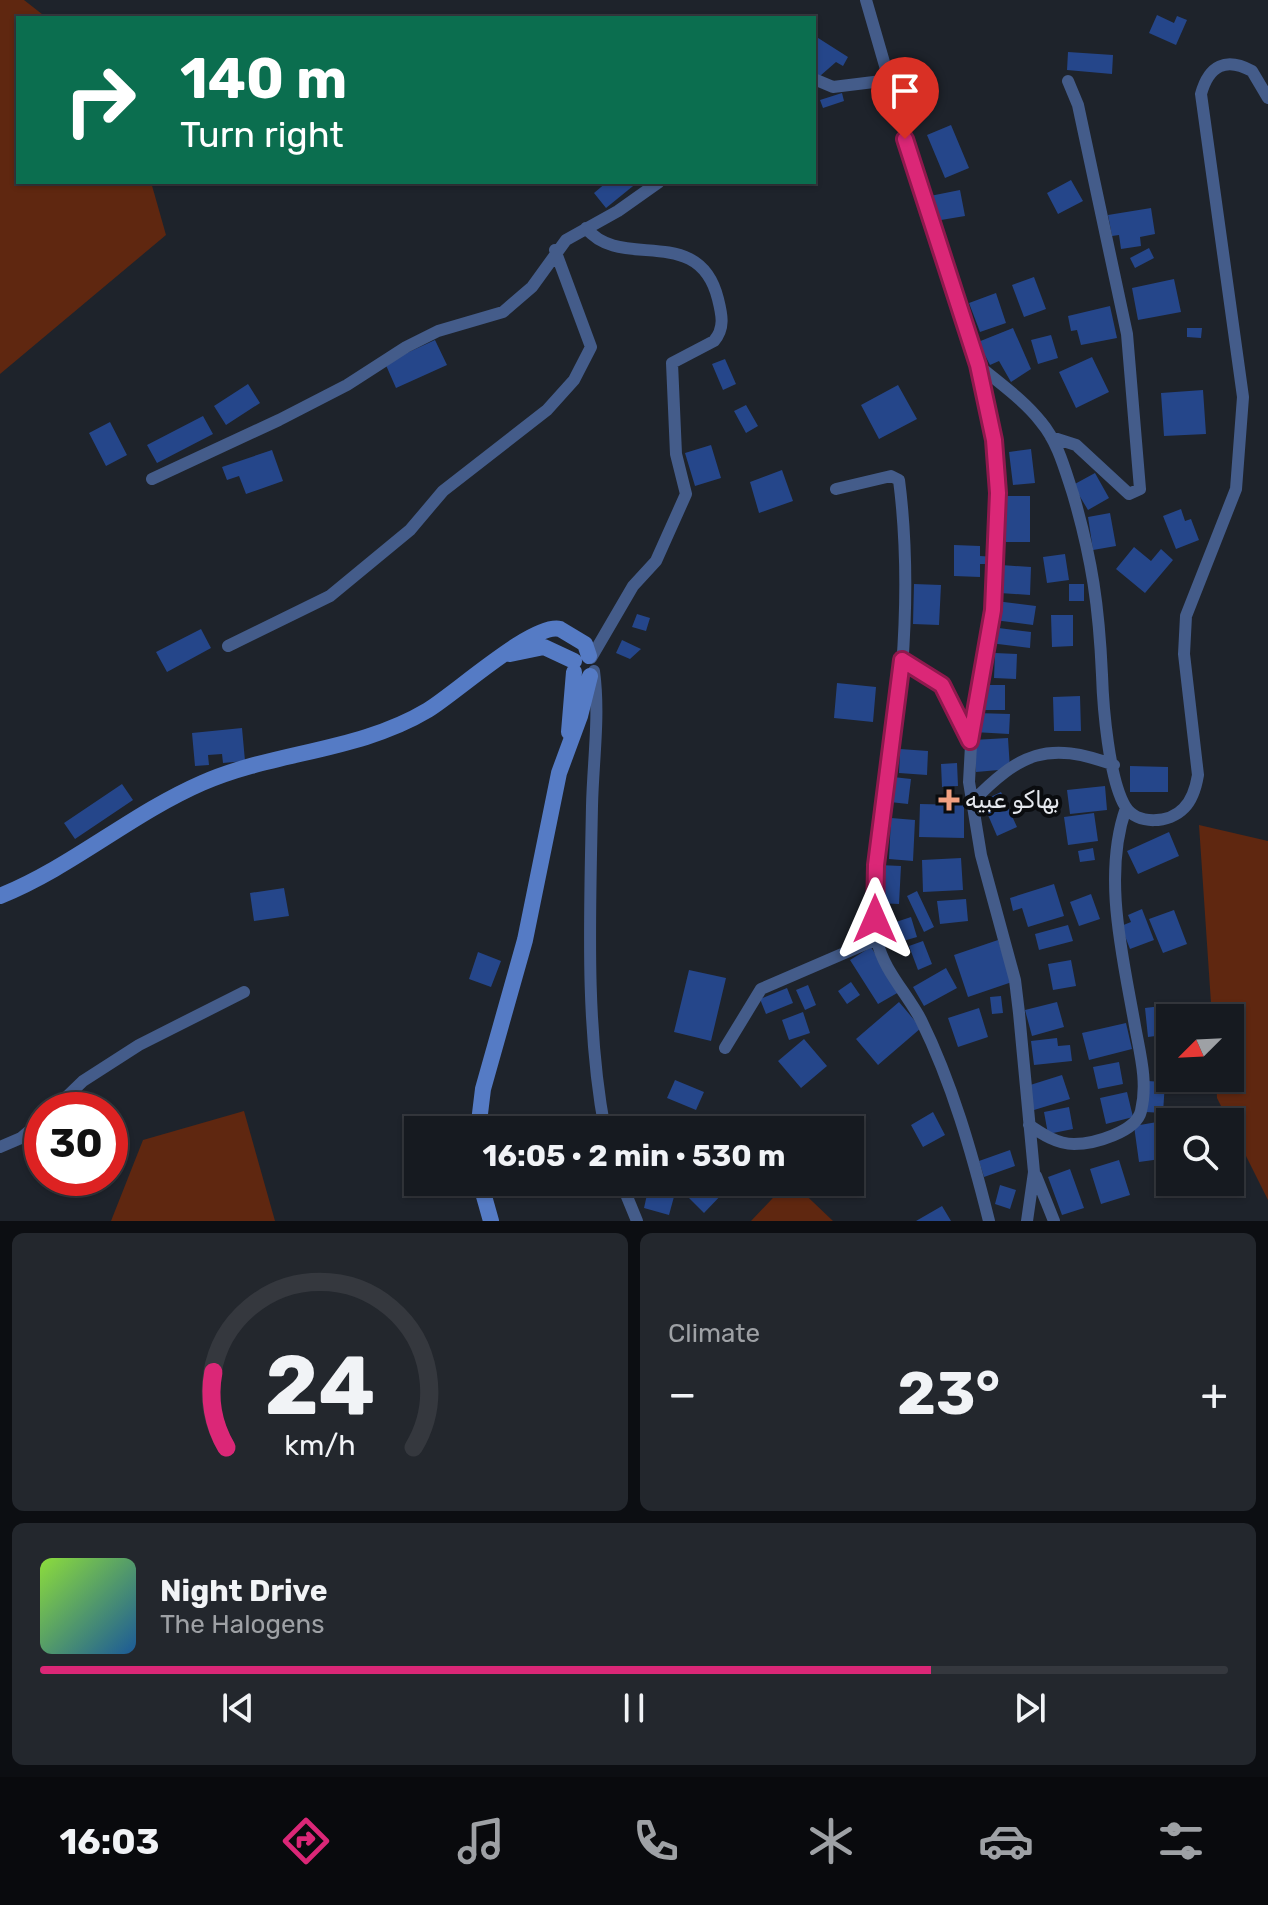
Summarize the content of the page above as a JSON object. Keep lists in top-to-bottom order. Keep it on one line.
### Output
{"places":{"health":["بهاكو عبيه"]},"north":"bottom left","page":{"turn":["140 m","Turn right"],"limit":"30","trip":"16:05 · 2 min · 530 m","tile":"Climate","heat":["−","23°","+"],"song":["Night Drive","The Halogens"],"tabs":"16:03","gauge":["24","km/h"]}}
